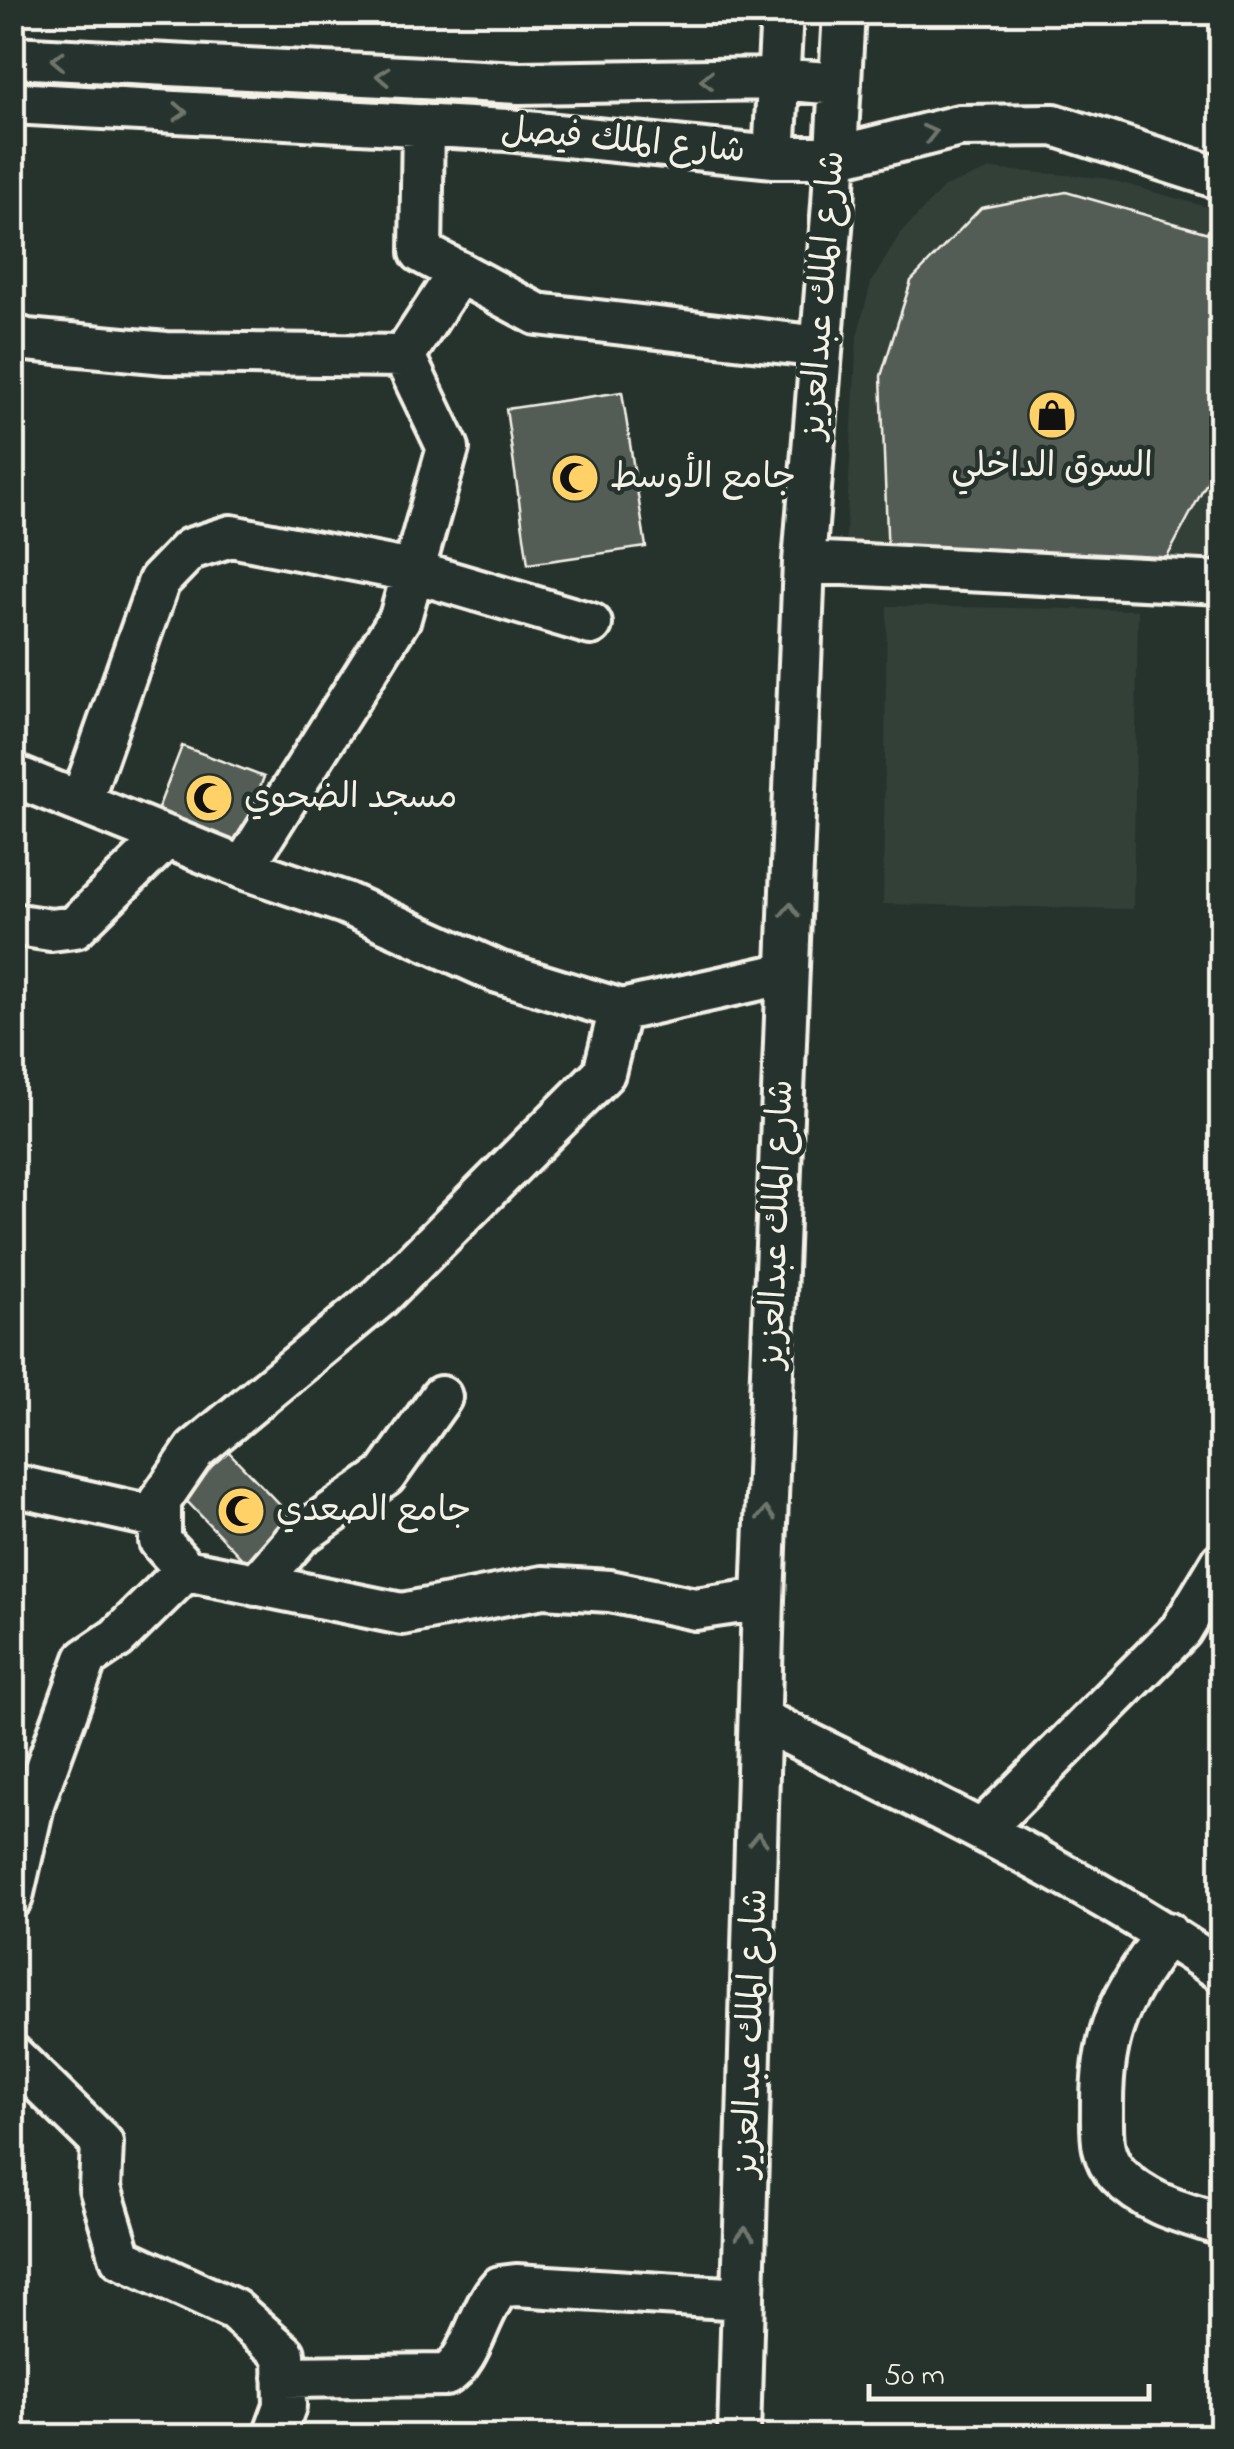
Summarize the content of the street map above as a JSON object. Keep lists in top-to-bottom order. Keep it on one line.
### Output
{"streets":{"street":["شارع الملك فيصل","شارع الملك عبدالعزيز"]},"crossings":[["شارع الملك فيصل","شارع الملك عبدالعزيز"]],"one_way":["شارع الملك عبدالعزيز"],"places":{"shop":["السوق الداخلي"],"mosque":["جامع الأوسط","مسجد الضحوي","جامع الصعدي"]},"scale_bar":"50 m"}
